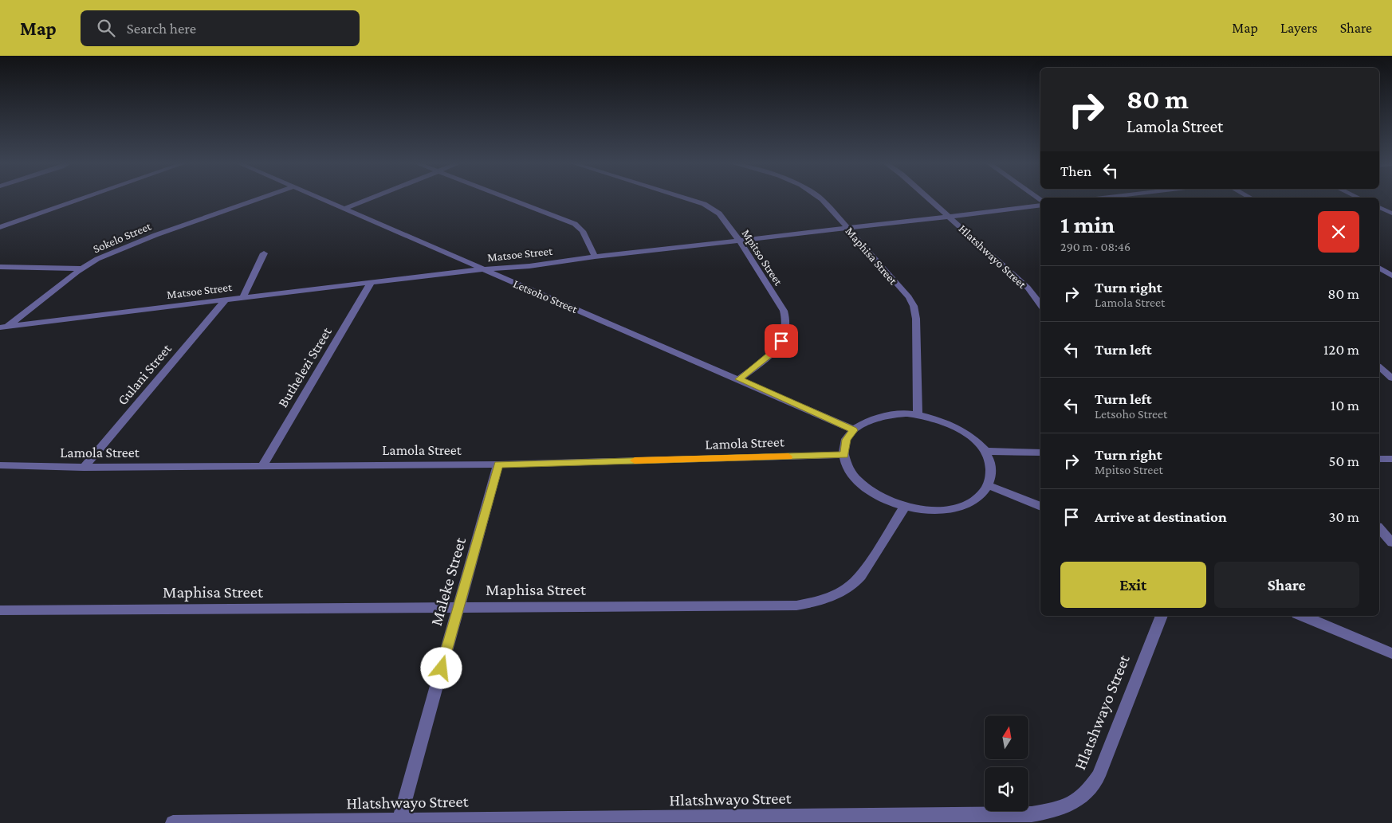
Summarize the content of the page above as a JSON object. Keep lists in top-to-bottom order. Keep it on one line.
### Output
{"streets":{"street":["Sokelo Street","Matsoe Street","Maphisa Street","Hlatshwayo Street","Mpitso Street","Letsoho Street","Buthelezi Street","Gulani Street","Lamola Street","Maleke Street"]},"crossings":[["Sokelo Street","Matsoe Street"],["Matsoe Street","Maphisa Street"],["Matsoe Street","Hlatshwayo Street"],["Matsoe Street","Mpitso Street"],["Matsoe Street","Letsoho Street"],["Matsoe Street","Buthelezi Street"],["Matsoe Street","Gulani Street"],["Maphisa Street","Letsoho Street"],["Maphisa Street","Lamola Street"],["Maphisa Street","Maleke Street"],["Hlatshwayo Street","Maleke Street"],["Mpitso Street","Letsoho Street"],["Letsoho Street","Lamola Street"],["Buthelezi Street","Lamola Street"],["Gulani Street","Lamola Street"],["Lamola Street","Maleke Street"]],"north":"top","page":{"header":"Map","search":"Search here","nav":["Map","Layers","Share"],"turn":["80 m","Lamola Street"],"then":"Then","heading":["1 min","290 m · 08:46"],"list":[{"name":"Turn right","note":"Lamola Street","value":"80 m"},{"name":"Turn left","value":"120 m"},{"name":"Turn left","note":"Letsoho Street","value":"10 m"},{"name":"Turn right","note":"Mpitso Street","value":"50 m"},{"name":"Arrive at destination","value":"30 m"}],"buttons":["Exit","Share"]}}
